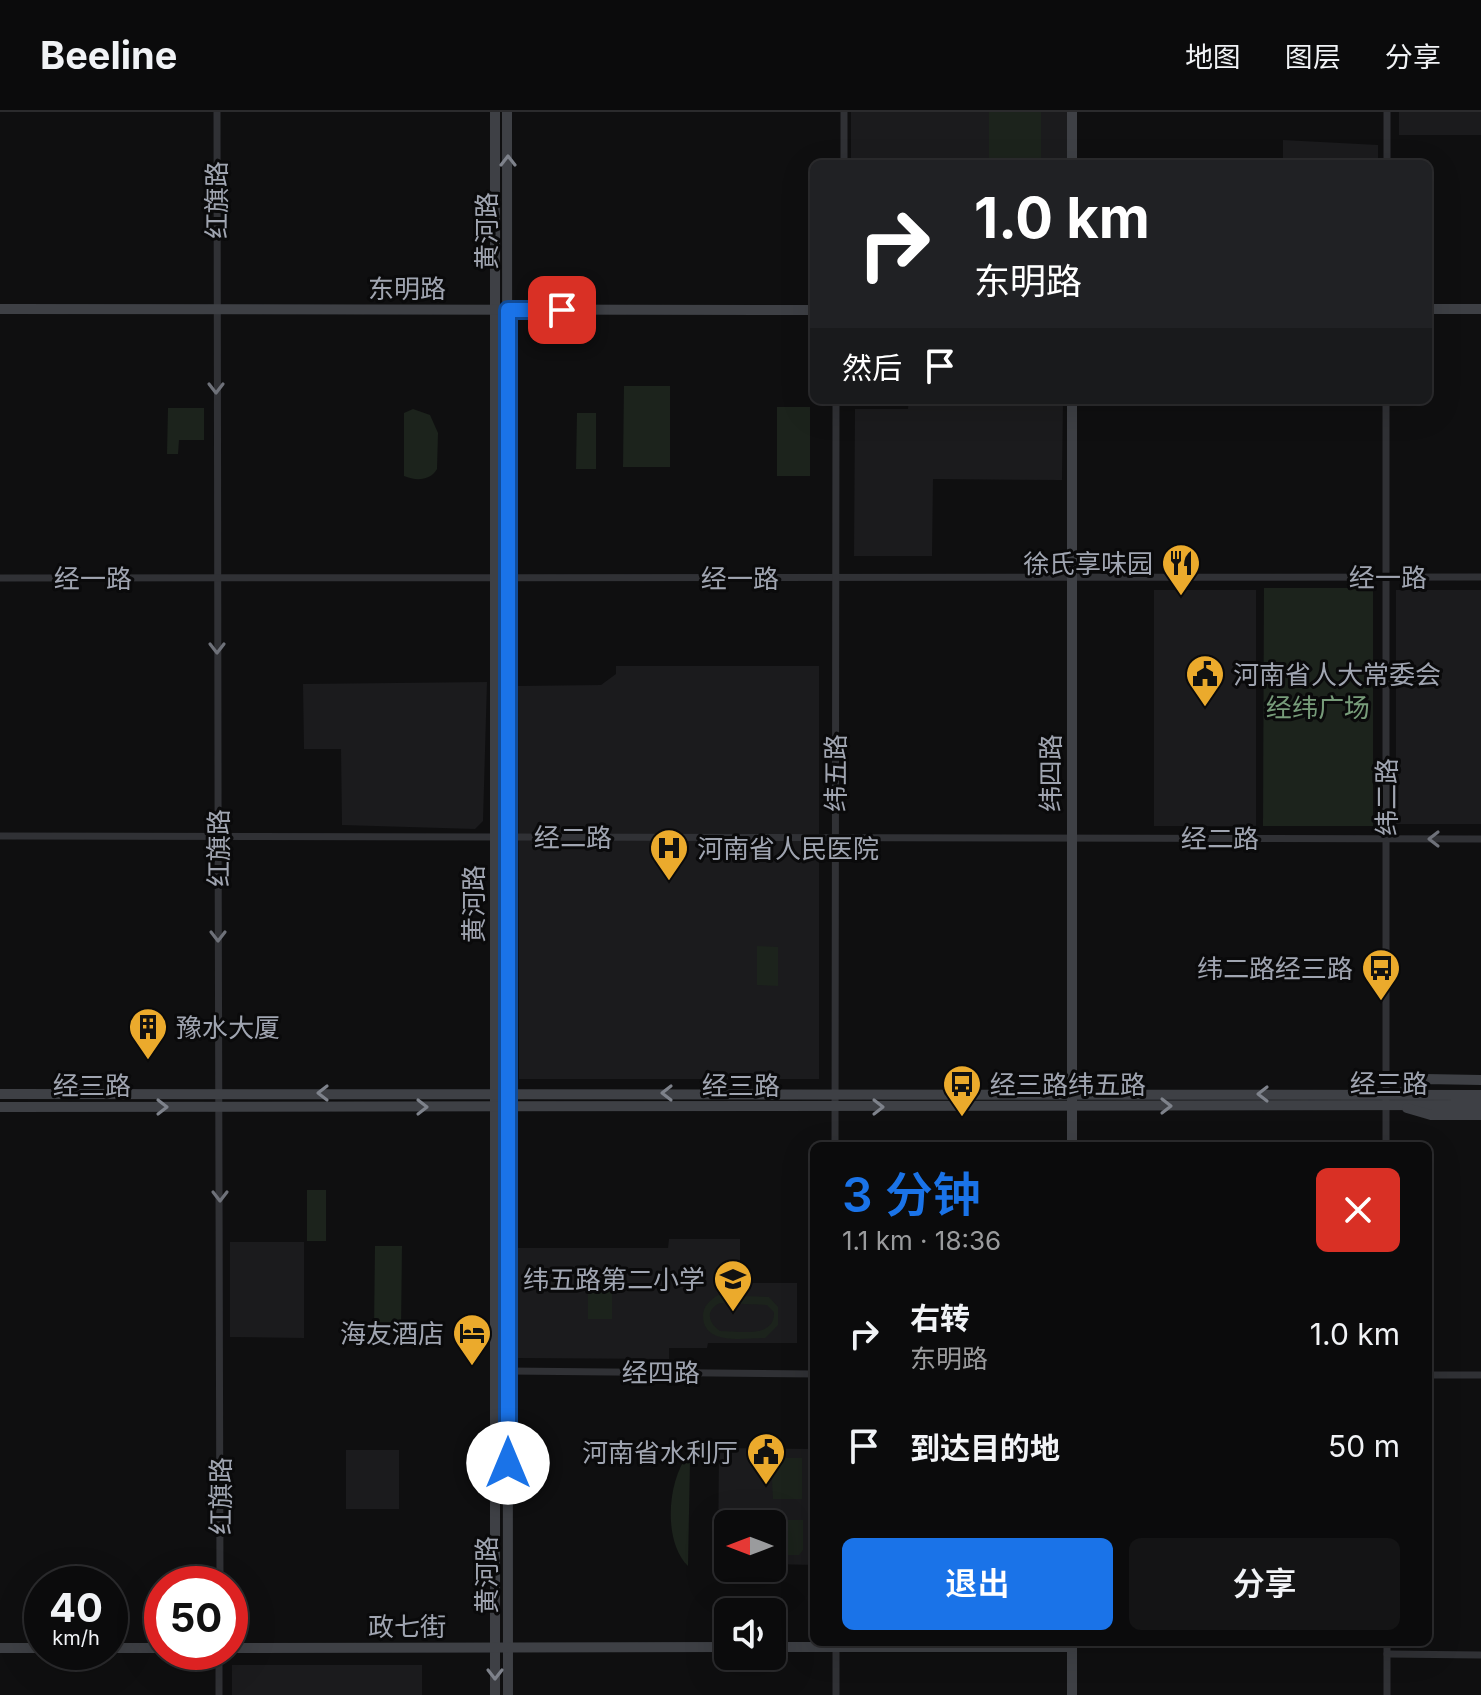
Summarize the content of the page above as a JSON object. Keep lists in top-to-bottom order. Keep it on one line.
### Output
{"streets":{"main road":["黄河路","东明路","纬四路","经三路","政七街"],"street":["红旗路","经一路","纬五路","纬二路","经二路","经四路"]},"crossings":[["红旗路","东明路"],["红旗路","经一路"],["红旗路","经二路"],["红旗路","经三路"],["黄河路","东明路"],["黄河路","经一路"],["黄河路","经二路"],["黄河路","经三路"],["黄河路","经四路"],["黄河路","政七街"],["经一路","纬五路"],["经一路","纬四路"],["经一路","纬二路"],["纬五路","经二路"],["纬五路","经三路"],["纬四路","经二路"],["纬四路","经三路"],["纬二路","经二路"],["纬二路","经三路"]],"one_way":["红旗路"],"parks":["经纬广场"],"places":{"restaurant":["徐氏享味园"],"public building":["河南省人大常委会","河南省水利厅"],"hospital":["河南省人民医院"],"bus stop":["纬二路经三路","经三路纬五路"],"building":["豫水大厦"],"school or university":["纬五路第二小学"],"hotel":["海友酒店"]},"north":"left","page":{"header":"Beeline","nav":["地图","图层","分享"],"turn":["1.0 km","东明路"],"then":"然后","heading":["3 分钟","1.1 km · 18:36"],"list":[{"name":"右转","note":"东明路","value":"1.0 km"},{"name":"到达目的地","value":"50 m"}],"buttons":["退出","分享"],"speed":"40 km/h","limit":"50"}}
